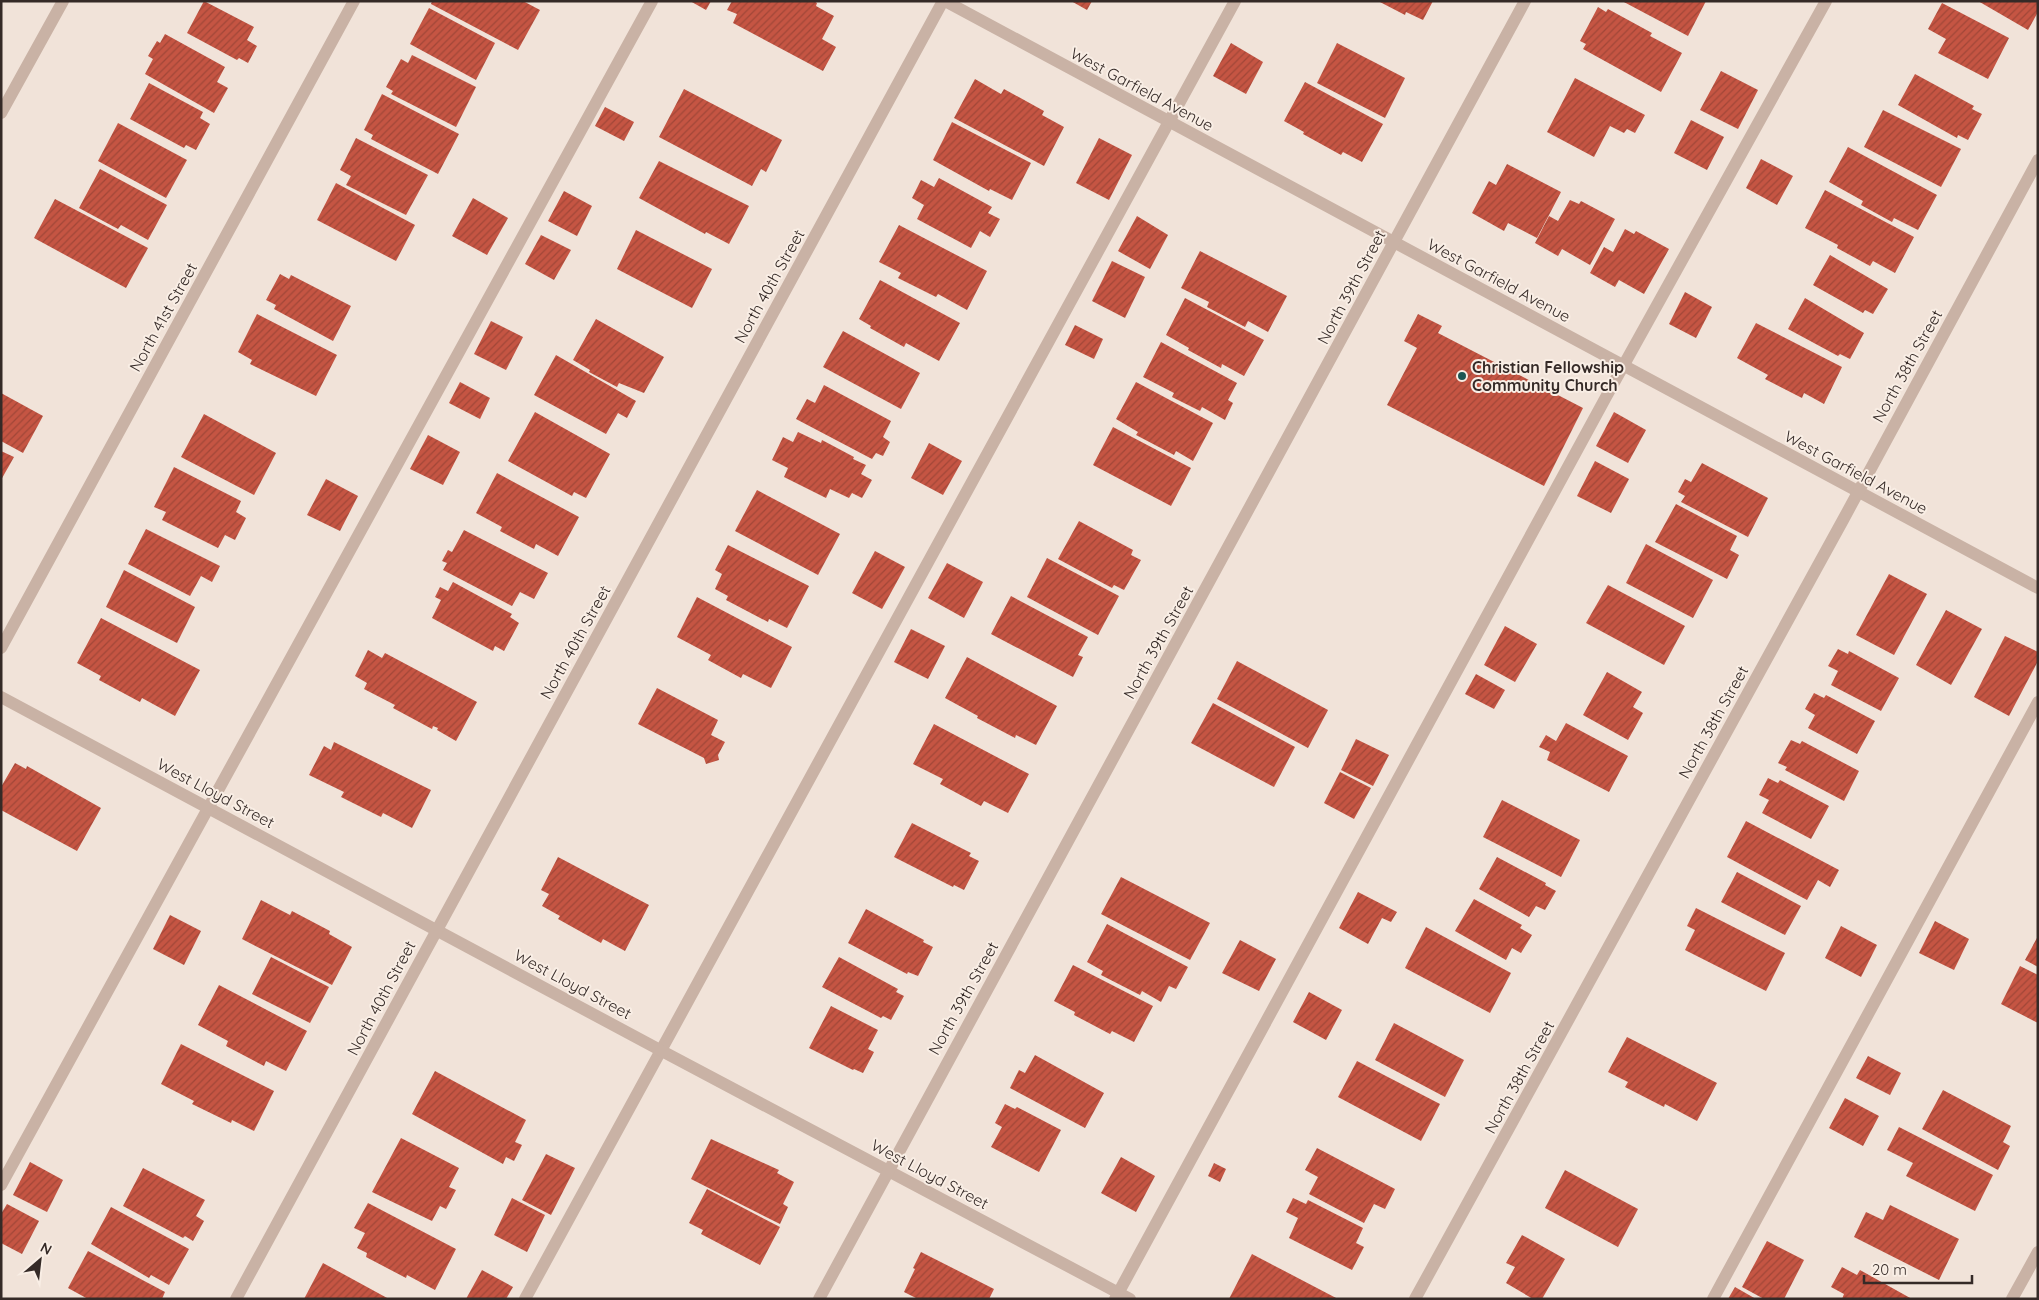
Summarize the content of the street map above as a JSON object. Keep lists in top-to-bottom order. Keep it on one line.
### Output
{"streets":{"street":["West Garfield Avenue","North 40th Street","North 39th Street","North 41st Street","North 38th Street","West Lloyd Street"]},"crossings":[["West Garfield Avenue","North 40th Street"],["West Garfield Avenue","North 39th Street"],["West Garfield Avenue","North 38th Street"],["North 40th Street","West Lloyd Street"],["North 39th Street","West Lloyd Street"]],"places":["Christian Fellowship Community Church"],"scale_bar":"20 m","north":"top right"}
